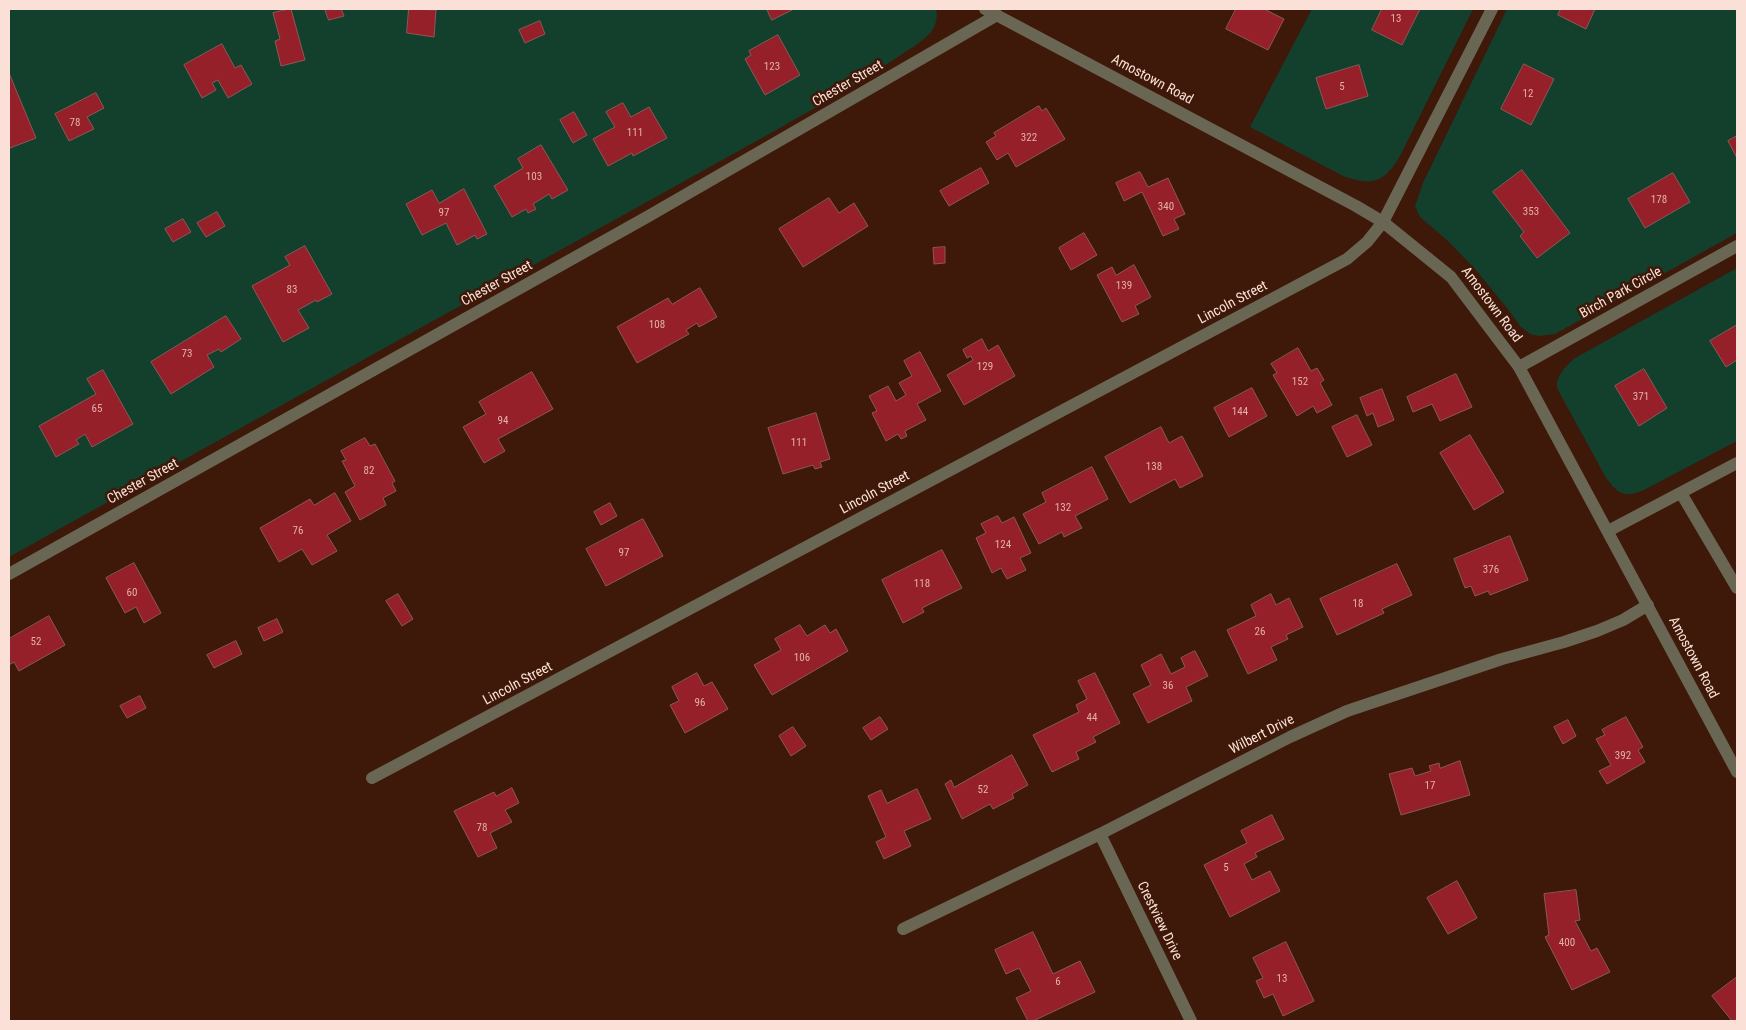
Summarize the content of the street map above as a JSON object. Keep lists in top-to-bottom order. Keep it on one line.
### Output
{"streets":{"street":["Amostown Road","Chester Street","Birch Park Circle","Lincoln Street","Wilbert Drive","Crestview Drive"]},"crossings":[["Amostown Road","Chester Street"],["Amostown Road","Birch Park Circle"],["Amostown Road","Lincoln Street"],["Amostown Road","Wilbert Drive"],["Wilbert Drive","Crestview Drive"]],"house_numbers":["13","123","5","12","78","111","322","103","178","340","353","97","139","83","108","73","129","152","371","65","144","94","111","138","82","132","76","124","97","376","118","60","18","26","52","106","36","96","44","392","17","52","78","5","400","13","6"]}
